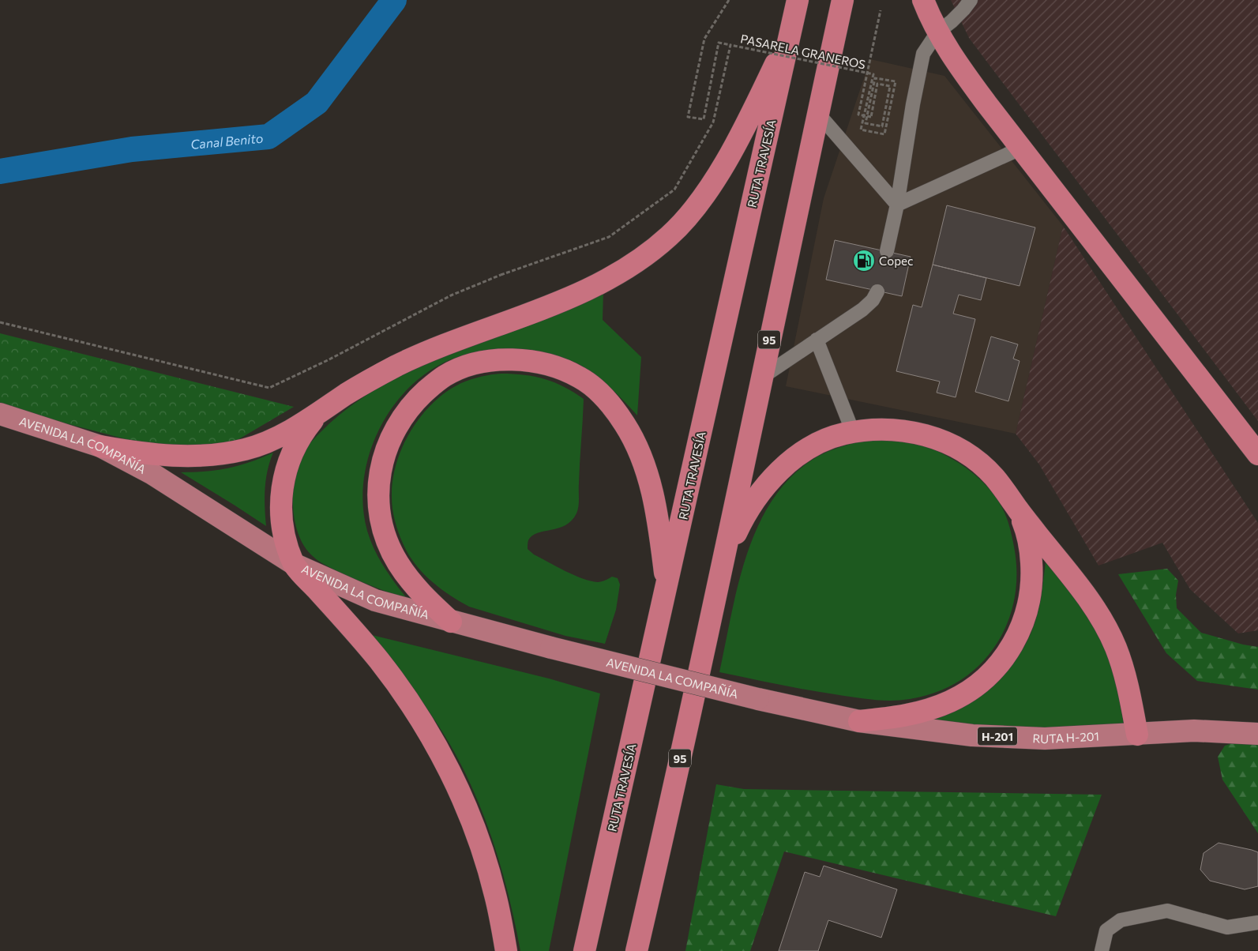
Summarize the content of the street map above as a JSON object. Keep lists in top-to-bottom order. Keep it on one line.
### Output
{"streets":{"highway":["RUTA TRAVESÍA","95"],"main road":["AVENIDA LA COMPAÑÍA","H-201","RUTA H-201"],"path":["PASARELA GRANEROS"]},"crossings":[["AVENIDA LA COMPAÑÍA","RUTA H-201"]],"water":["Canal Benito"],"places":{"fuel station":["Copec"]}}
